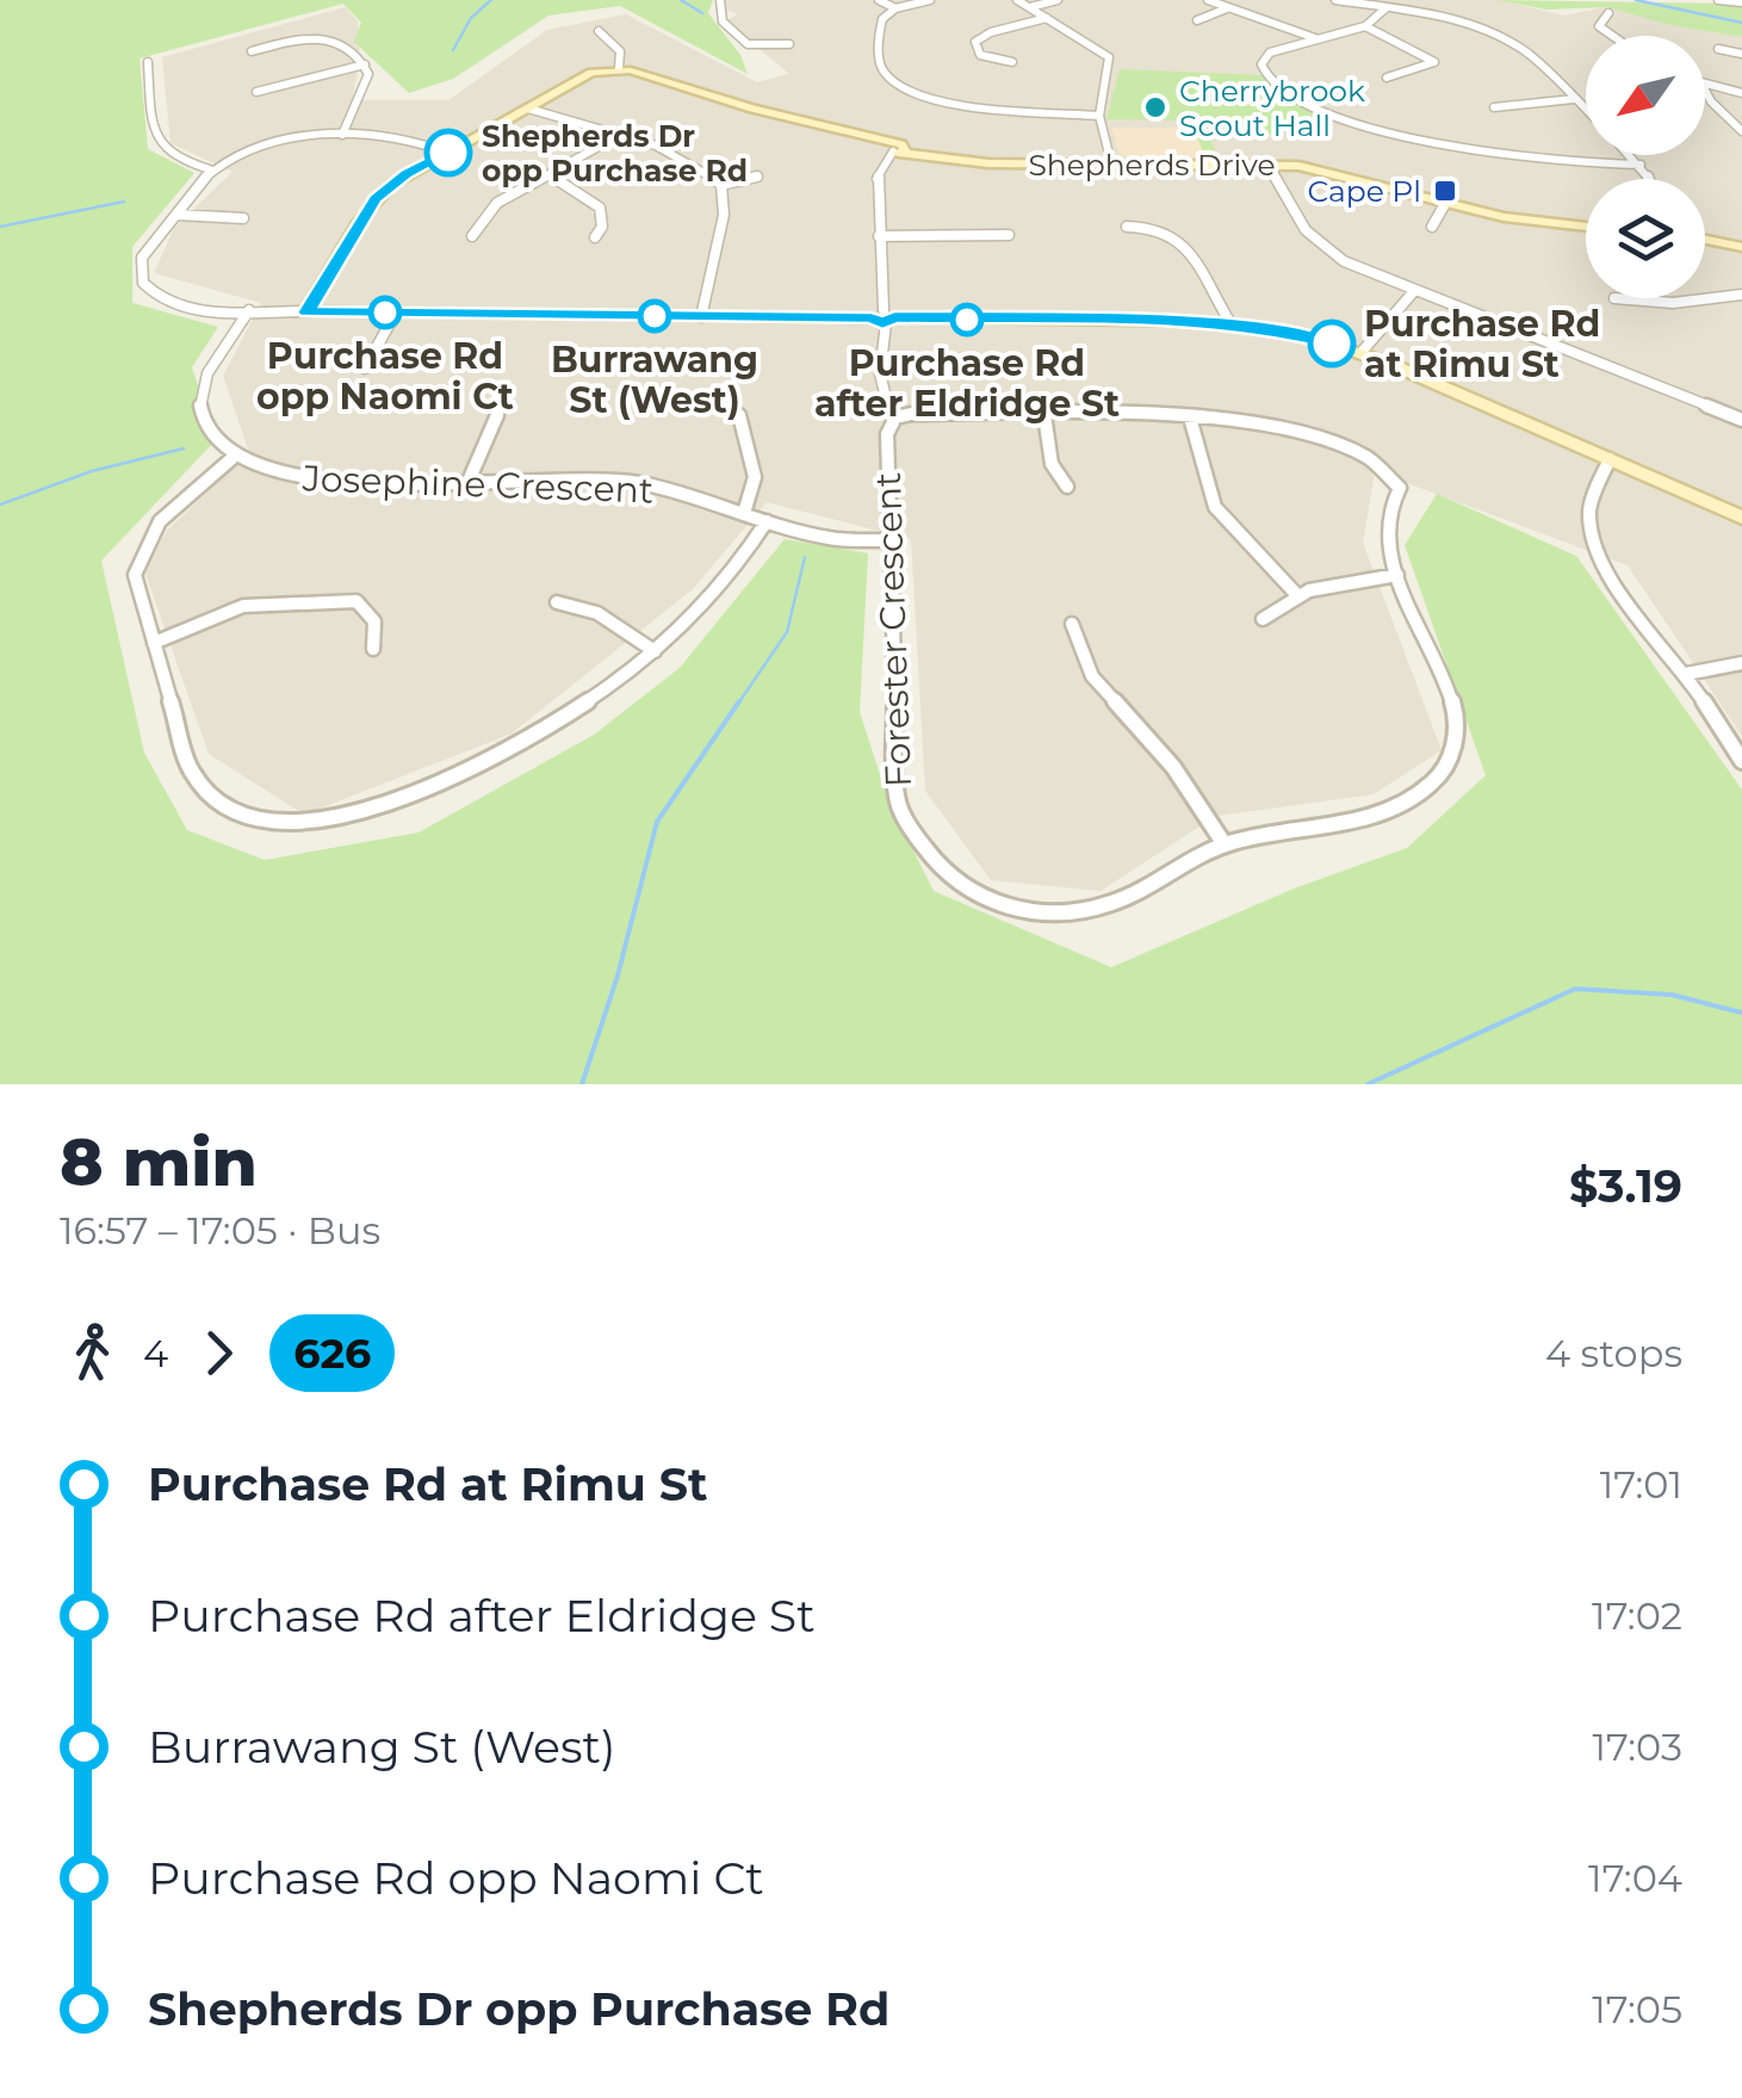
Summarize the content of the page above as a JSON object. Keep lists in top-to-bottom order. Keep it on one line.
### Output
{"streets":{"main road":["Shepherds Drive"],"street":["Josephine Crescent","Forester Crescent"]},"crossings":[["Shepherds Drive","Forester Crescent"],["Josephine Crescent","Forester Crescent"]],"places":{"other":["Cherrybrook Scout Hall","Shepherds Dr opp Purchase Rd","Purchase Rd opp Naomi Ct","Burrawang St (West)","Purchase Rd after Eldridge St","Purchase Rd at Rimu St"],"transit":["Cape Pl"]},"lines":["bus line 626"],"north":"bottom left","page":{"heading":["8 min","16:57 – 17:05 · Bus","$3.19"],"legs":["4","626","4 stops"],"list":[{"name":"Purchase Rd at Rimu St","value":"17:01"},{"name":"Purchase Rd after Eldridge St","value":"17:02"},{"name":"Burrawang St (West)","value":"17:03"},{"name":"Purchase Rd opp Naomi Ct","value":"17:04"},{"name":"Shepherds Dr opp Purchase Rd","value":"17:05"}]}}
